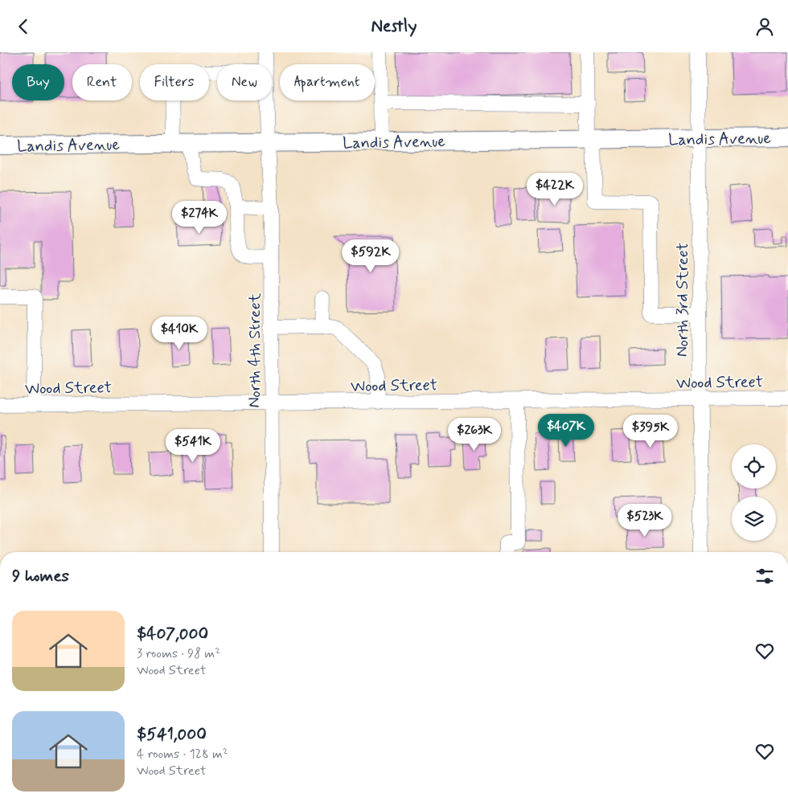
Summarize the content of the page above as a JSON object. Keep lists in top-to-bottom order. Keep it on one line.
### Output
{"streets":{"main road":["Landis Avenue"],"street":["North 3rd Street","North 4th Street","Wood Street"]},"crossings":[["Landis Avenue","North 3rd Street"],["Landis Avenue","North 4th Street"],["North 3rd Street","Wood Street"],["North 4th Street","Wood Street"]],"page":{"header":"Nestly","chip":["Buy","Rent","Filters","New","Apartment"],"price":["$422K","$274K","$592K","$410K","$407K","$395K","$263K","$541K","$523K"],"heading":"9 homes","list":[{"name":"$407,000","note":"3 rooms · 98 m² · Wood Street"},{"name":"$541,000","note":"4 rooms · 128 m² · Wood Street"}]}}
